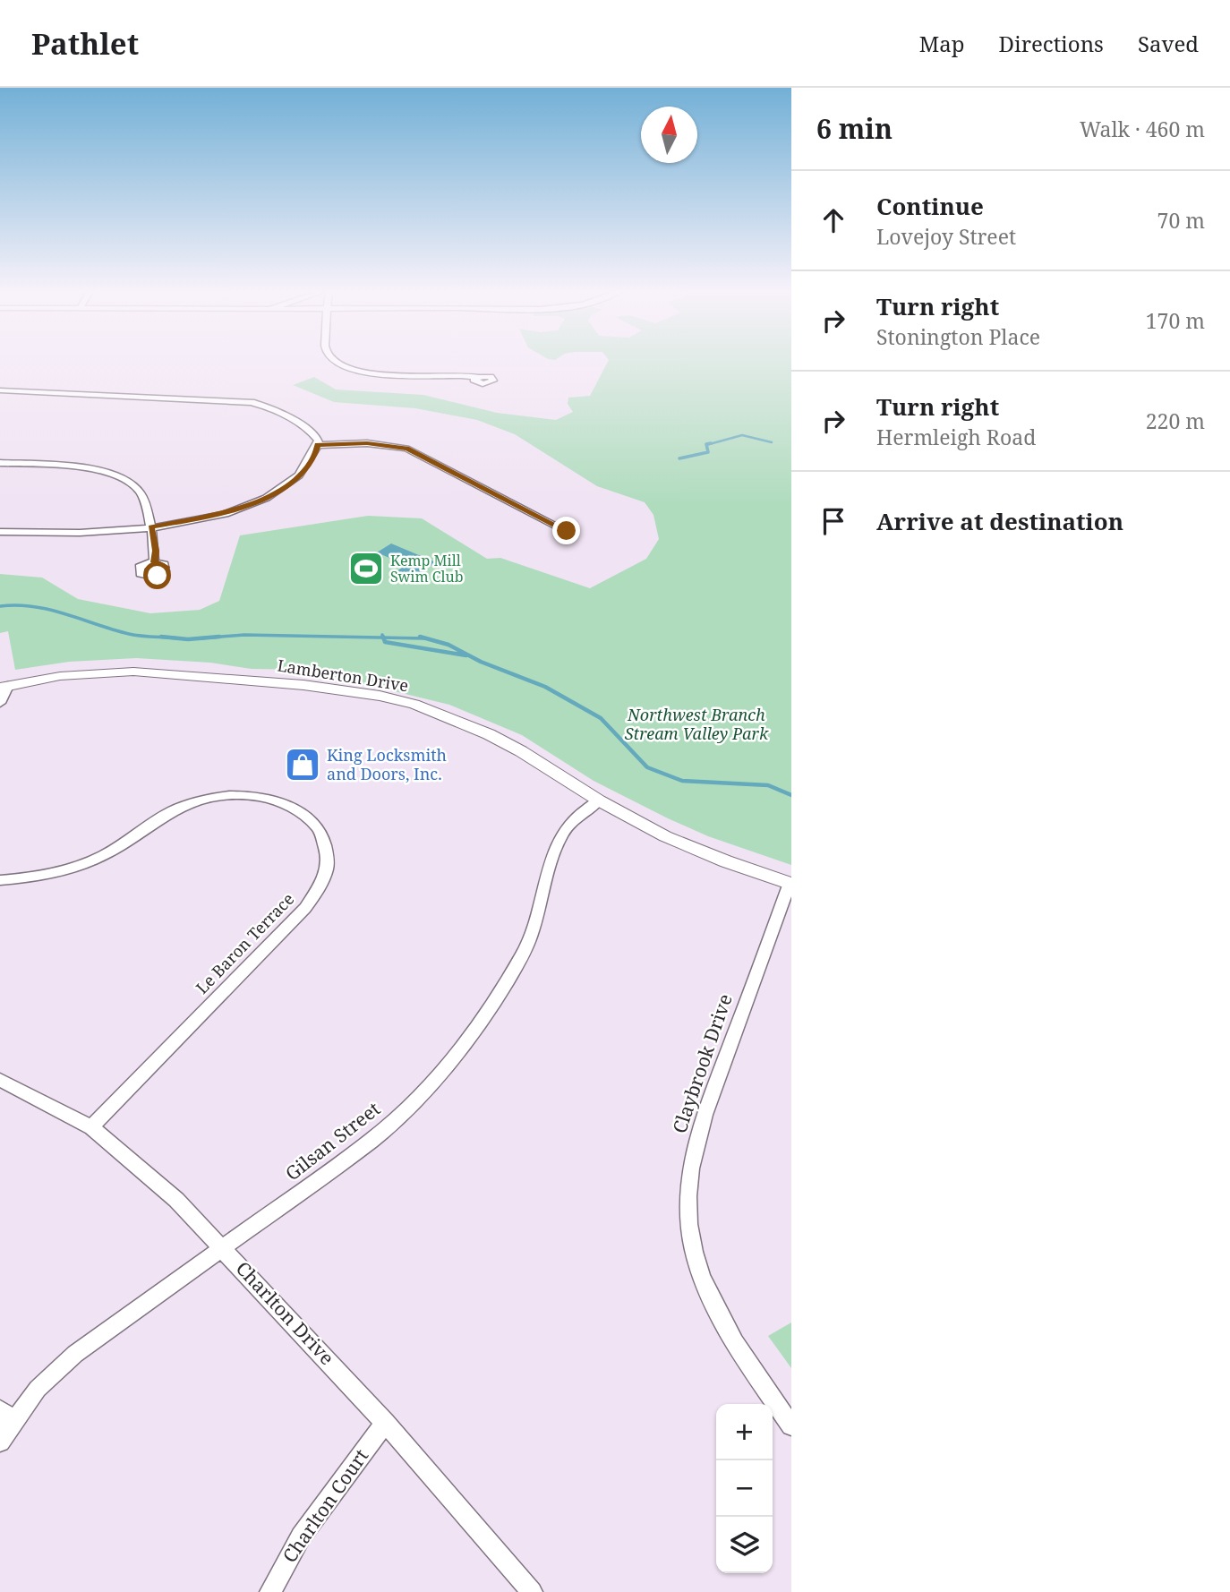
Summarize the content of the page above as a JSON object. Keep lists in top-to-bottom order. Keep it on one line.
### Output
{"streets":{"street":["Lamberton Drive","Le Baron Terrace","Claybrook Drive","Gilsan Street","Charlton Drive","Charlton Court"]},"crossings":[["Lamberton Drive","Claybrook Drive"],["Lamberton Drive","Gilsan Street"],["Le Baron Terrace","Charlton Drive"],["Gilsan Street","Charlton Drive"],["Charlton Drive","Charlton Court"]],"parks":["Northwest Branch Stream Valley Park"],"places":{"sports":["Kemp Mill Swim Club"],"shop":["King Locksmith and Doors, Inc."]},"north":"top","page":{"header":"Pathlet","nav":["Map","Directions","Saved"],"heading":["6 min","Walk · 460 m"],"list":[["Continue","Lovejoy Street","70 m"],["Turn right","Stonington Place","170 m"],["Turn right","Hermleigh Road","220 m"],"Arrive at destination"],"map_buttons":["+","−"]}}
